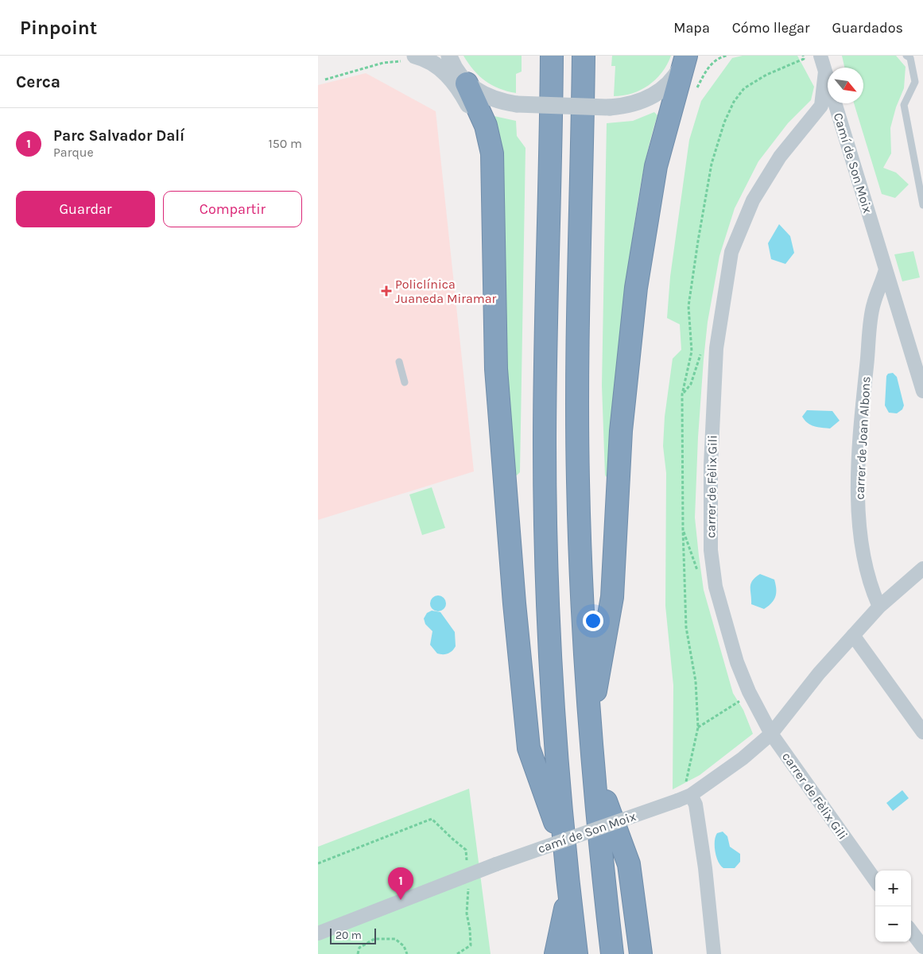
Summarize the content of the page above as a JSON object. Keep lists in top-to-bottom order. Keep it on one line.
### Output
{"streets":{"street":["Camí de Son Moix","carrer de Joan Albons","carrer de Fèlix Gili","camí de Son Moix"]},"crossings":[["Camí de Son Moix","carrer de Joan Albons"],["Camí de Son Moix","carrer de Fèlix Gili"],["carrer de Joan Albons","camí de Son Moix"],["carrer de Fèlix Gili","camí de Son Moix"]],"places":{"health":["Policlínica Juaneda Miramar"]},"scale_bar":"20 m","north":"bottom right","page":{"header":"Pinpoint","nav":["Mapa","Cómo llegar","Guardados"],"heading":"Cerca","list":[{"mark":"1","name":"Parc Salvador Dalí","note":"Parque","value":"150 m"}],"buttons":["Guardar","Compartir"],"pins":"1","map_buttons":["+","−"],"scale":"20 m"}}
